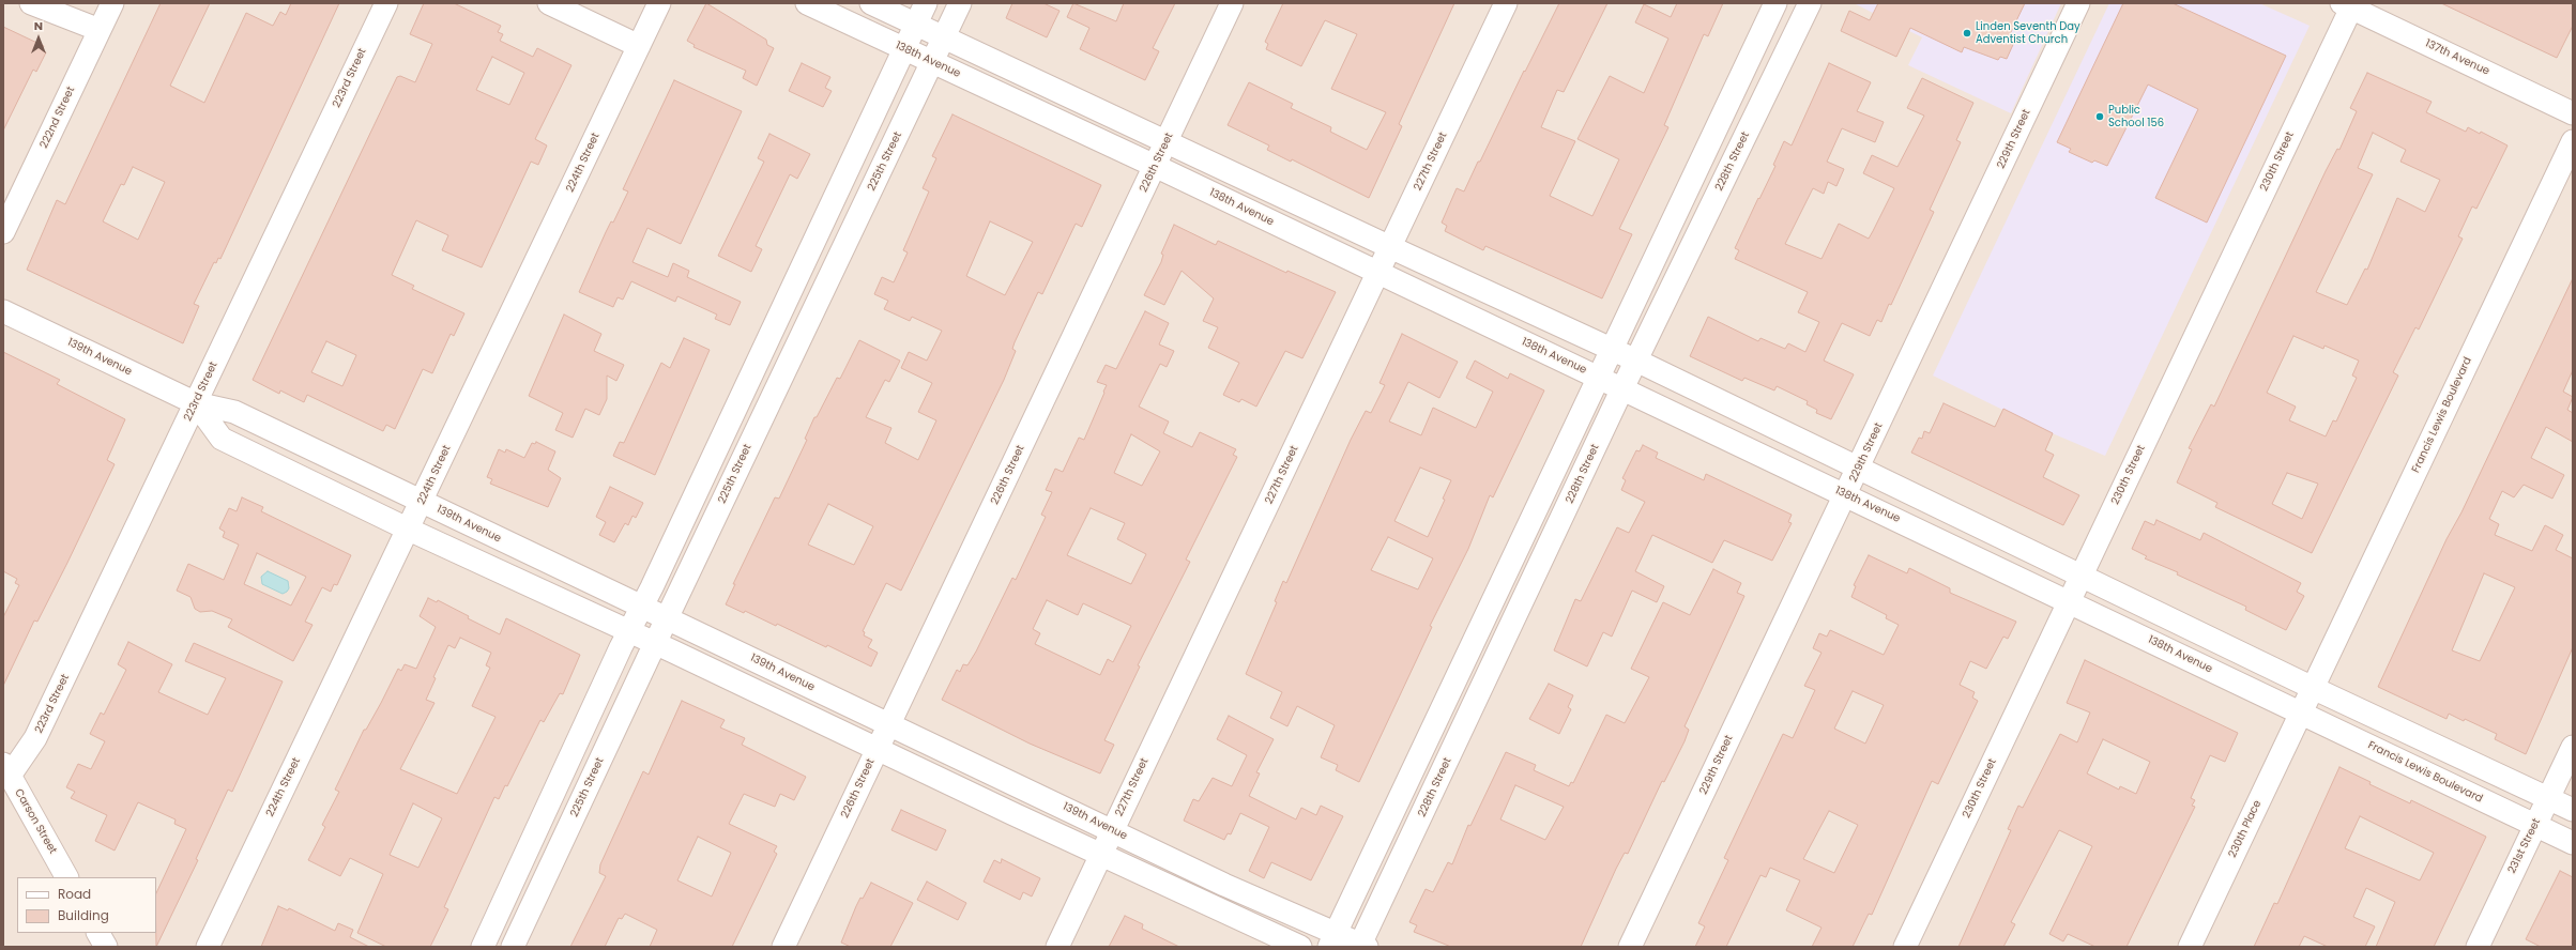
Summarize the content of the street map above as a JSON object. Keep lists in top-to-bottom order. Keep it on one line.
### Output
{"streets":{"street":["137th Avenue","138th Avenue","223rd Street","222nd Street","229th Street","225th Street","227th Street","228th Street","230th Street","224th Street","226th Street","139th Avenue","Francis Lewis Boulevard","Carson Street","230th Place","231st Street"]},"crossings":[["137th Avenue","230th Street"],["138th Avenue","229th Street"],["138th Avenue","225th Street"],["138th Avenue","227th Street"],["138th Avenue","228th Street"],["138th Avenue","230th Street"],["138th Avenue","226th Street"],["138th Avenue","Francis Lewis Boulevard"],["138th Avenue","230th Place"],["223rd Street","139th Avenue"],["223rd Street","Carson Street"],["225th Street","139th Avenue"],["227th Street","139th Avenue"],["228th Street","139th Avenue"],["224th Street","139th Avenue"],["226th Street","139th Avenue"],["Francis Lewis Boulevard","230th Place"],["Francis Lewis Boulevard","231st Street"]],"places":["Linden Seventh Day Adventist Church","Public School 156"],"legend":["Road","Building"],"north":"top"}
